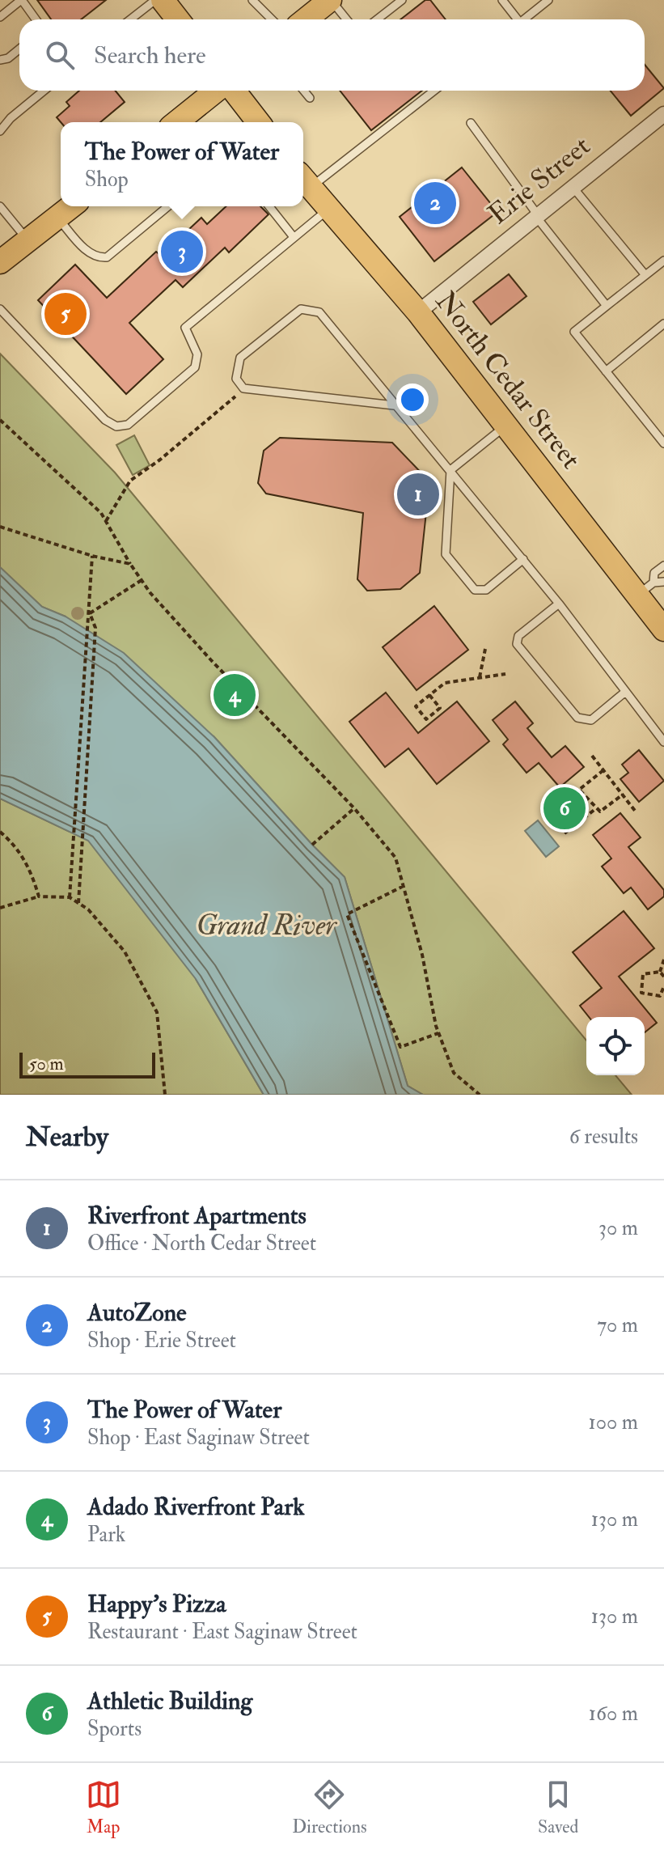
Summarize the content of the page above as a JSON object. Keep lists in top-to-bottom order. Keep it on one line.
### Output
{"streets":{"main road":["North Cedar Street"],"street":["Erie Street"]},"crossings":[["Erie Street","North Cedar Street"]],"water":["Grand River"],"scale_bar":"50 m","page":{"search":"Search here","popup":["The Power of Water","Shop"],"pins":["2","3","5","1","4","6"],"scale":"50 m","heading":["Nearby","6 results"],"list":[{"mark":"1","name":"Riverfront Apartments","note":"Office · North Cedar Street","value":"30 m"},{"mark":"2","name":"AutoZone","note":"Shop · Erie Street","value":"70 m"},{"mark":"3","name":"The Power of Water","note":"Shop · East Saginaw Street","value":"100 m"},{"mark":"4","name":"Adado Riverfront Park","note":"Park","value":"130 m"},{"mark":"5","name":"Happy's Pizza","note":"Restaurant · East Saginaw Street","value":"130 m"},{"mark":"6","name":"Athletic Building","note":"Sports","value":"160 m"}],"nav":["Map","Directions","Saved"]}}
